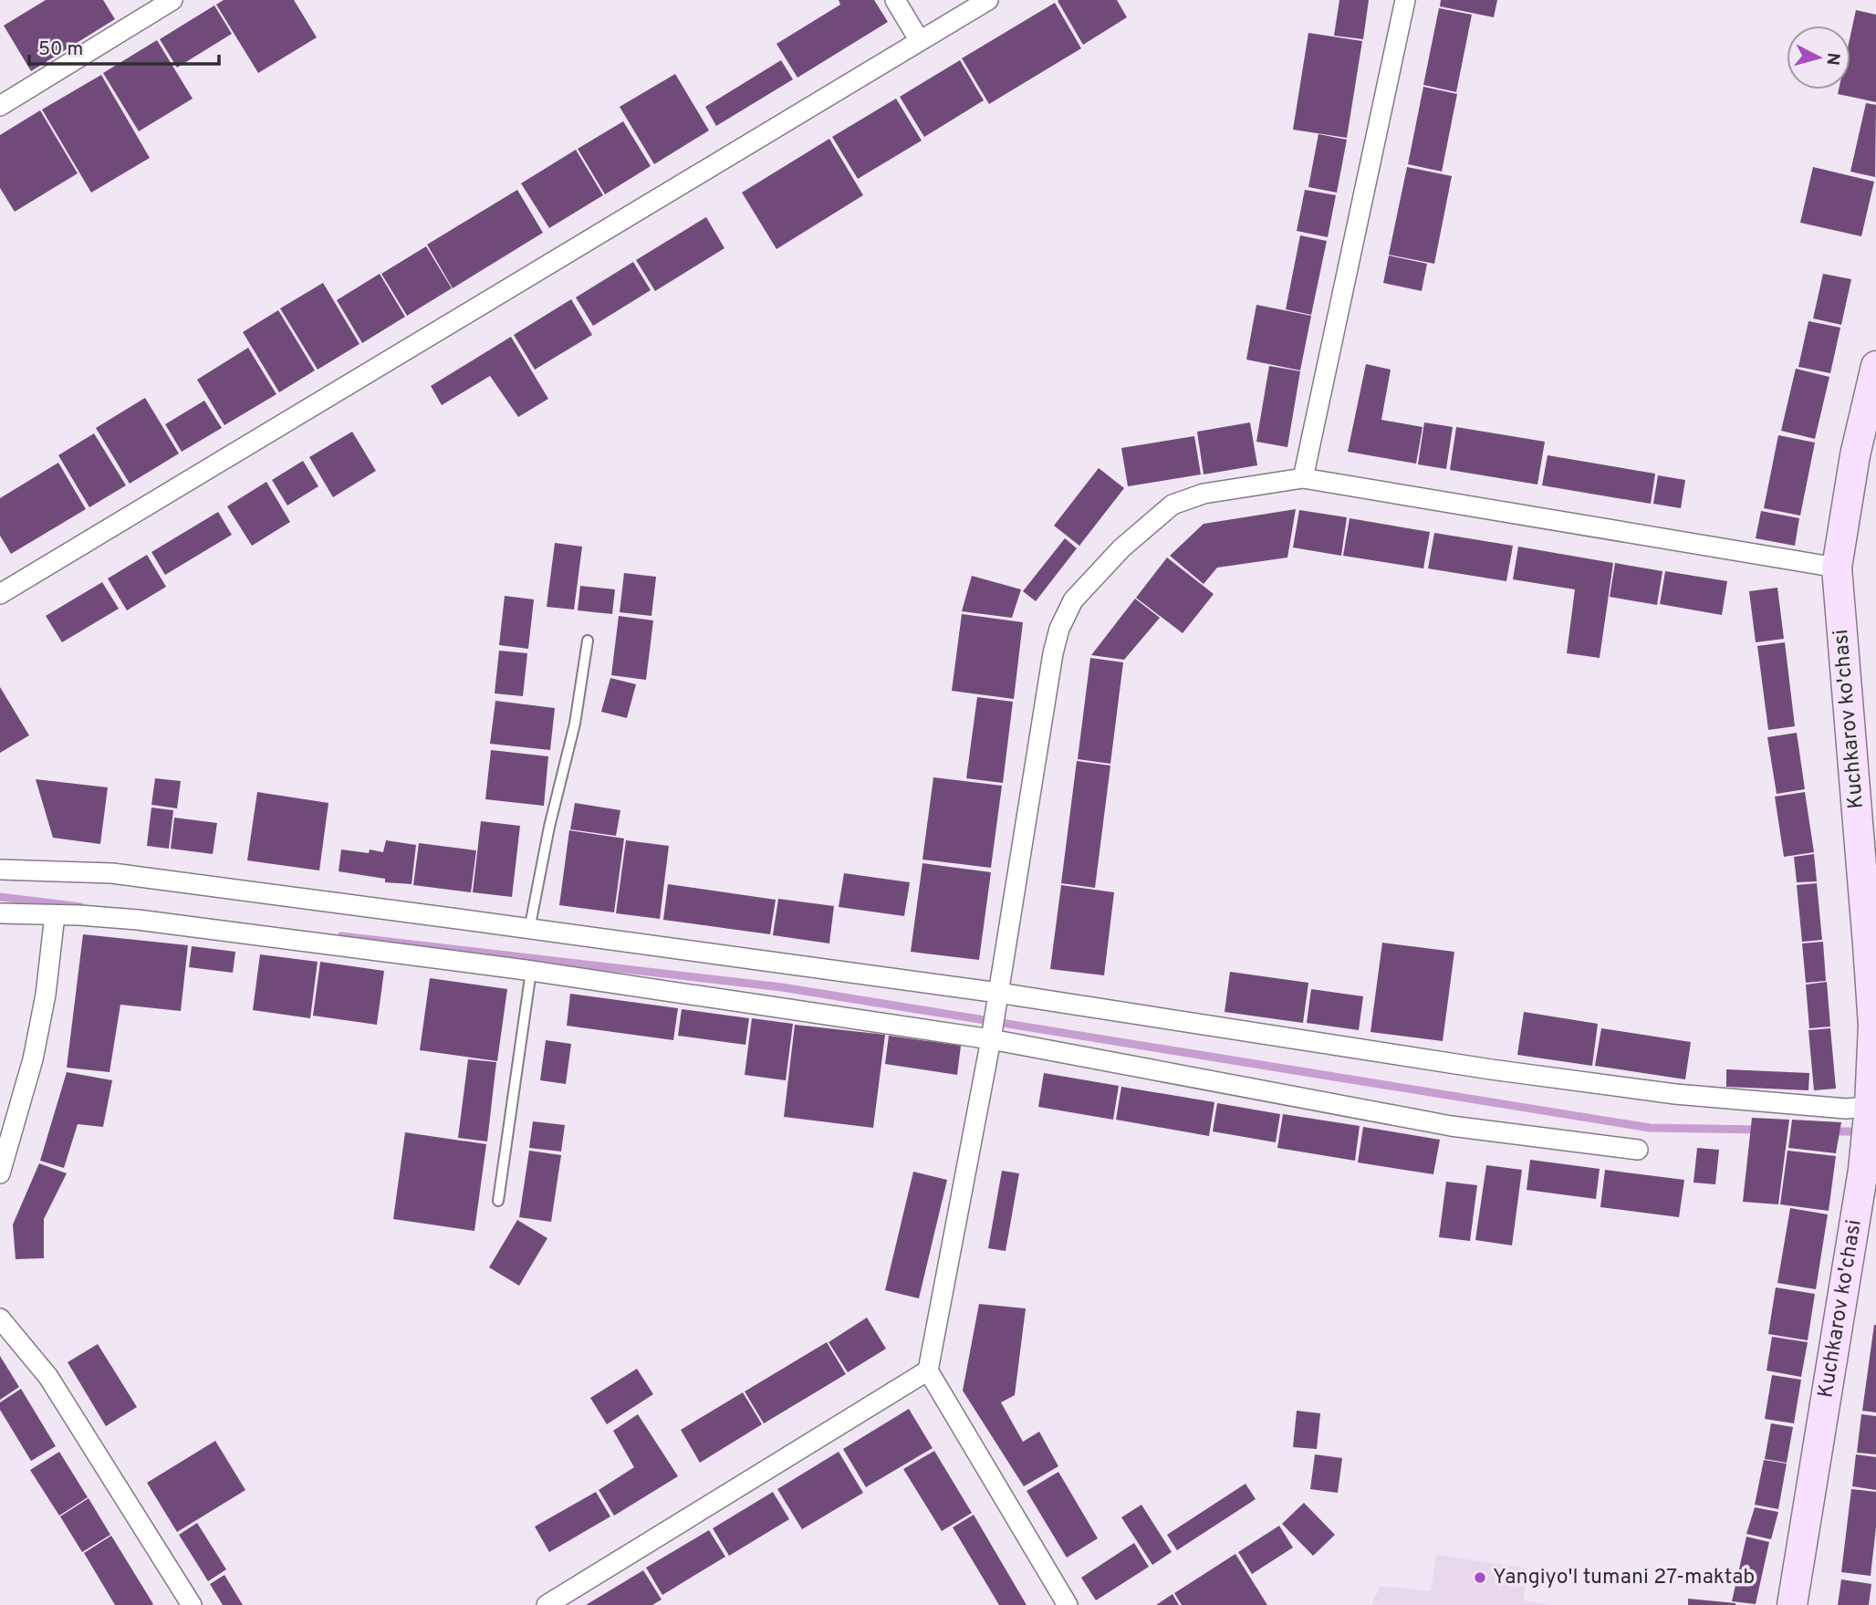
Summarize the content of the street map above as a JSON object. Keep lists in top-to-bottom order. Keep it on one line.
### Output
{"streets":{"main road":["Kuchkarov ko'chasi"]},"places":["Yangiyo'l tumani 27-maktab"],"scale_bar":"50 m","north":"right"}
